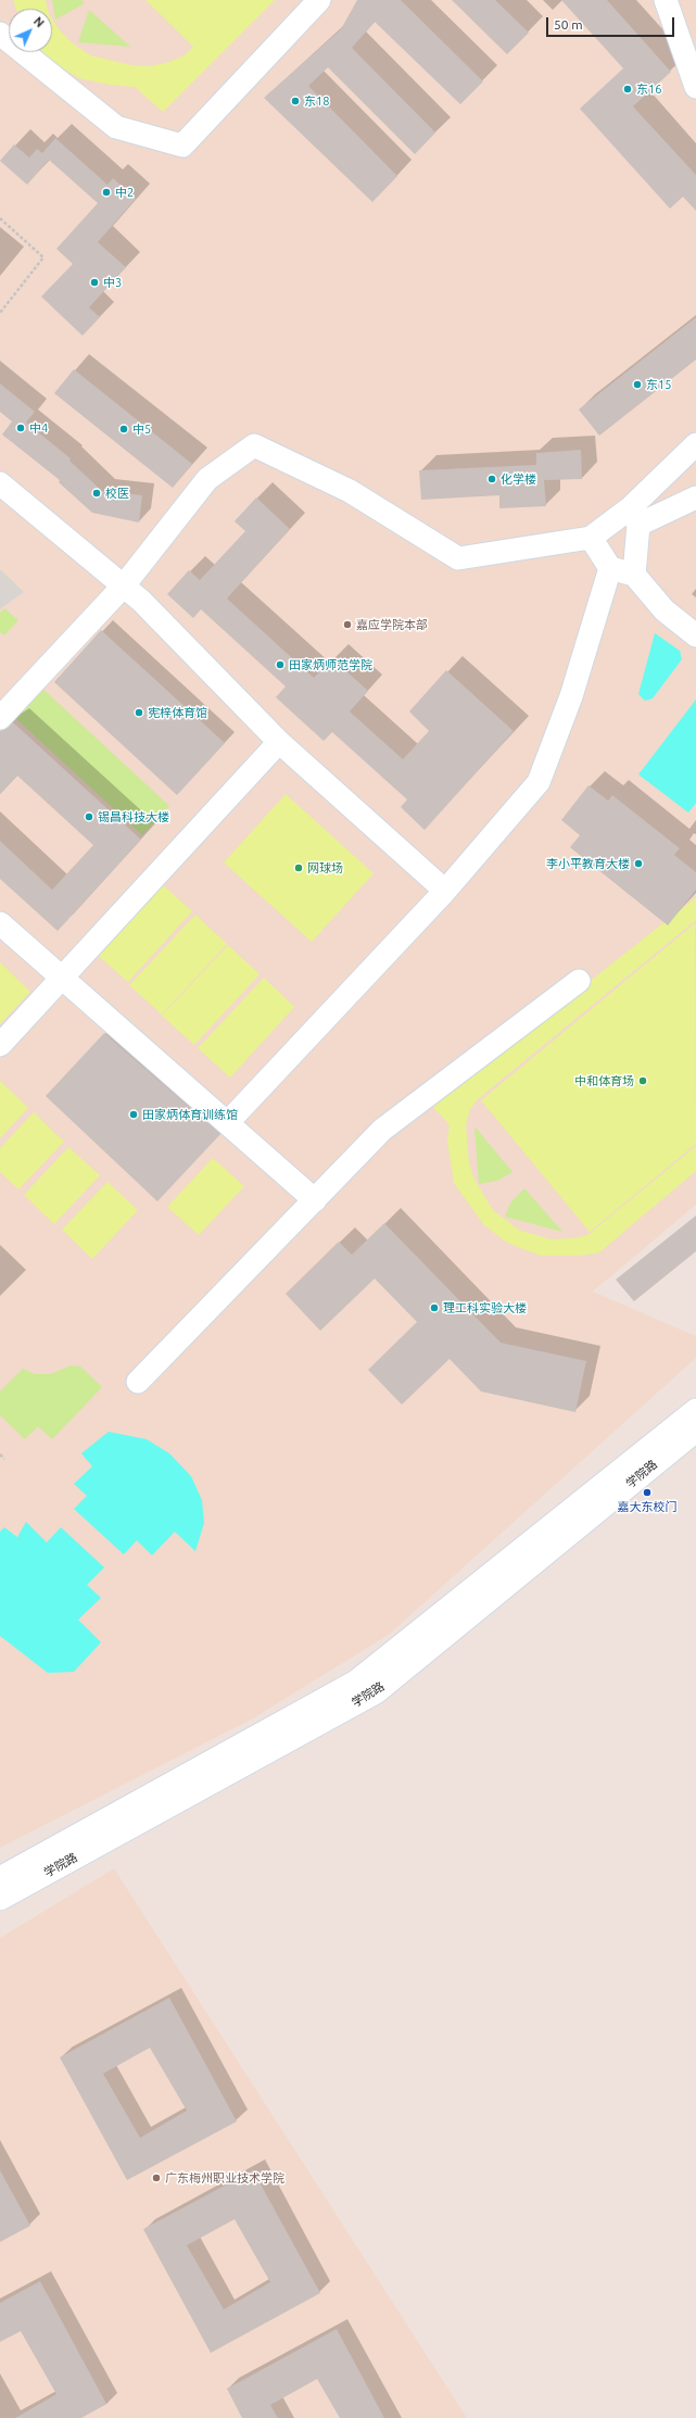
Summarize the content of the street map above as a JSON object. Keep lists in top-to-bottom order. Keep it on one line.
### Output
{"streets":{"street":["学院路"]},"places":["东16","东18","中2","中3","东15","中4","中5","化学楼","校医","嘉应学院本部","田家炳师范学院","宪梓体育馆","锡昌科技大楼","李小平教育大楼","网球场","中和体育场","田家炳体育训练馆","理工科实验大楼","嘉大东校门","广东梅州职业技术学院"],"scale_bar":"50 m","north":"top right"}
